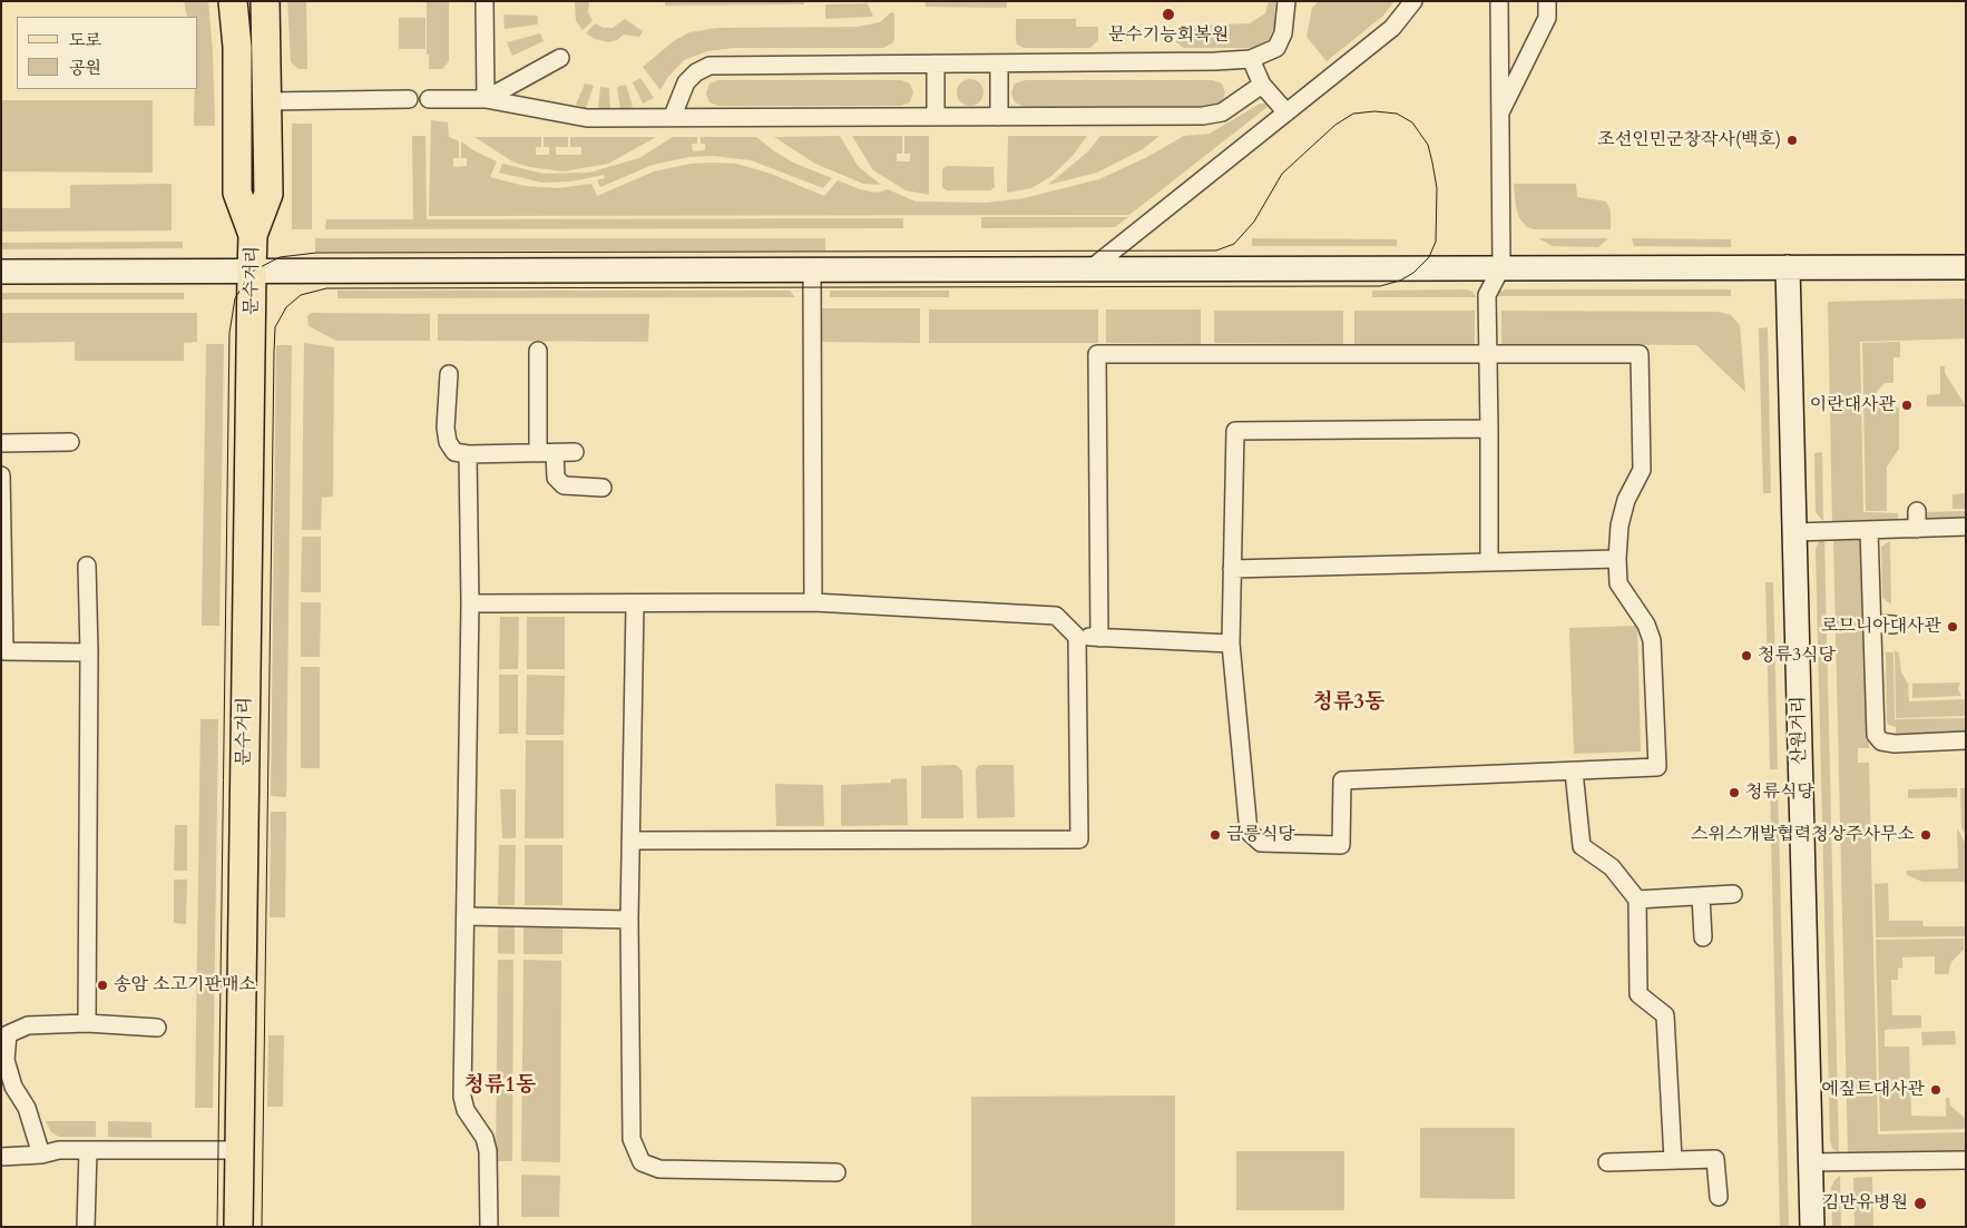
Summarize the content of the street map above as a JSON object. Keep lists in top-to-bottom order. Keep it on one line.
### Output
{"streets":{"main road":["문수거리"],"street":["산원거리"]},"districts":["청류3동","청류1동"],"places":["문수기능회복원","조선인민군창작사(백호)","이란대사관","로므니아대사관","청류3식당","청류식당","금릉식당","스위스개발협력청상주사무소","송암 소고기판매소","에짚트대사관","김만유병원"],"legend":["도로","공원"]}
